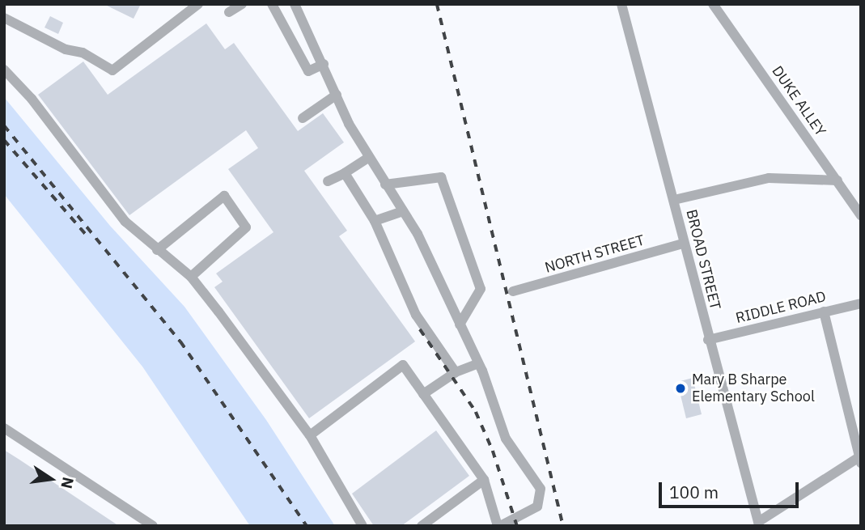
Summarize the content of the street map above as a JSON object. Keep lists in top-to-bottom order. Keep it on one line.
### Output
{"streets":{"street":["DUKE ALLEY","NORTH STREET","BROAD STREET","RIDDLE ROAD"]},"crossings":[["NORTH STREET","BROAD STREET"],["BROAD STREET","RIDDLE ROAD"]],"places":["Mary B Sharpe Elementary School"],"scale_bar":"100 m","north":"right"}
